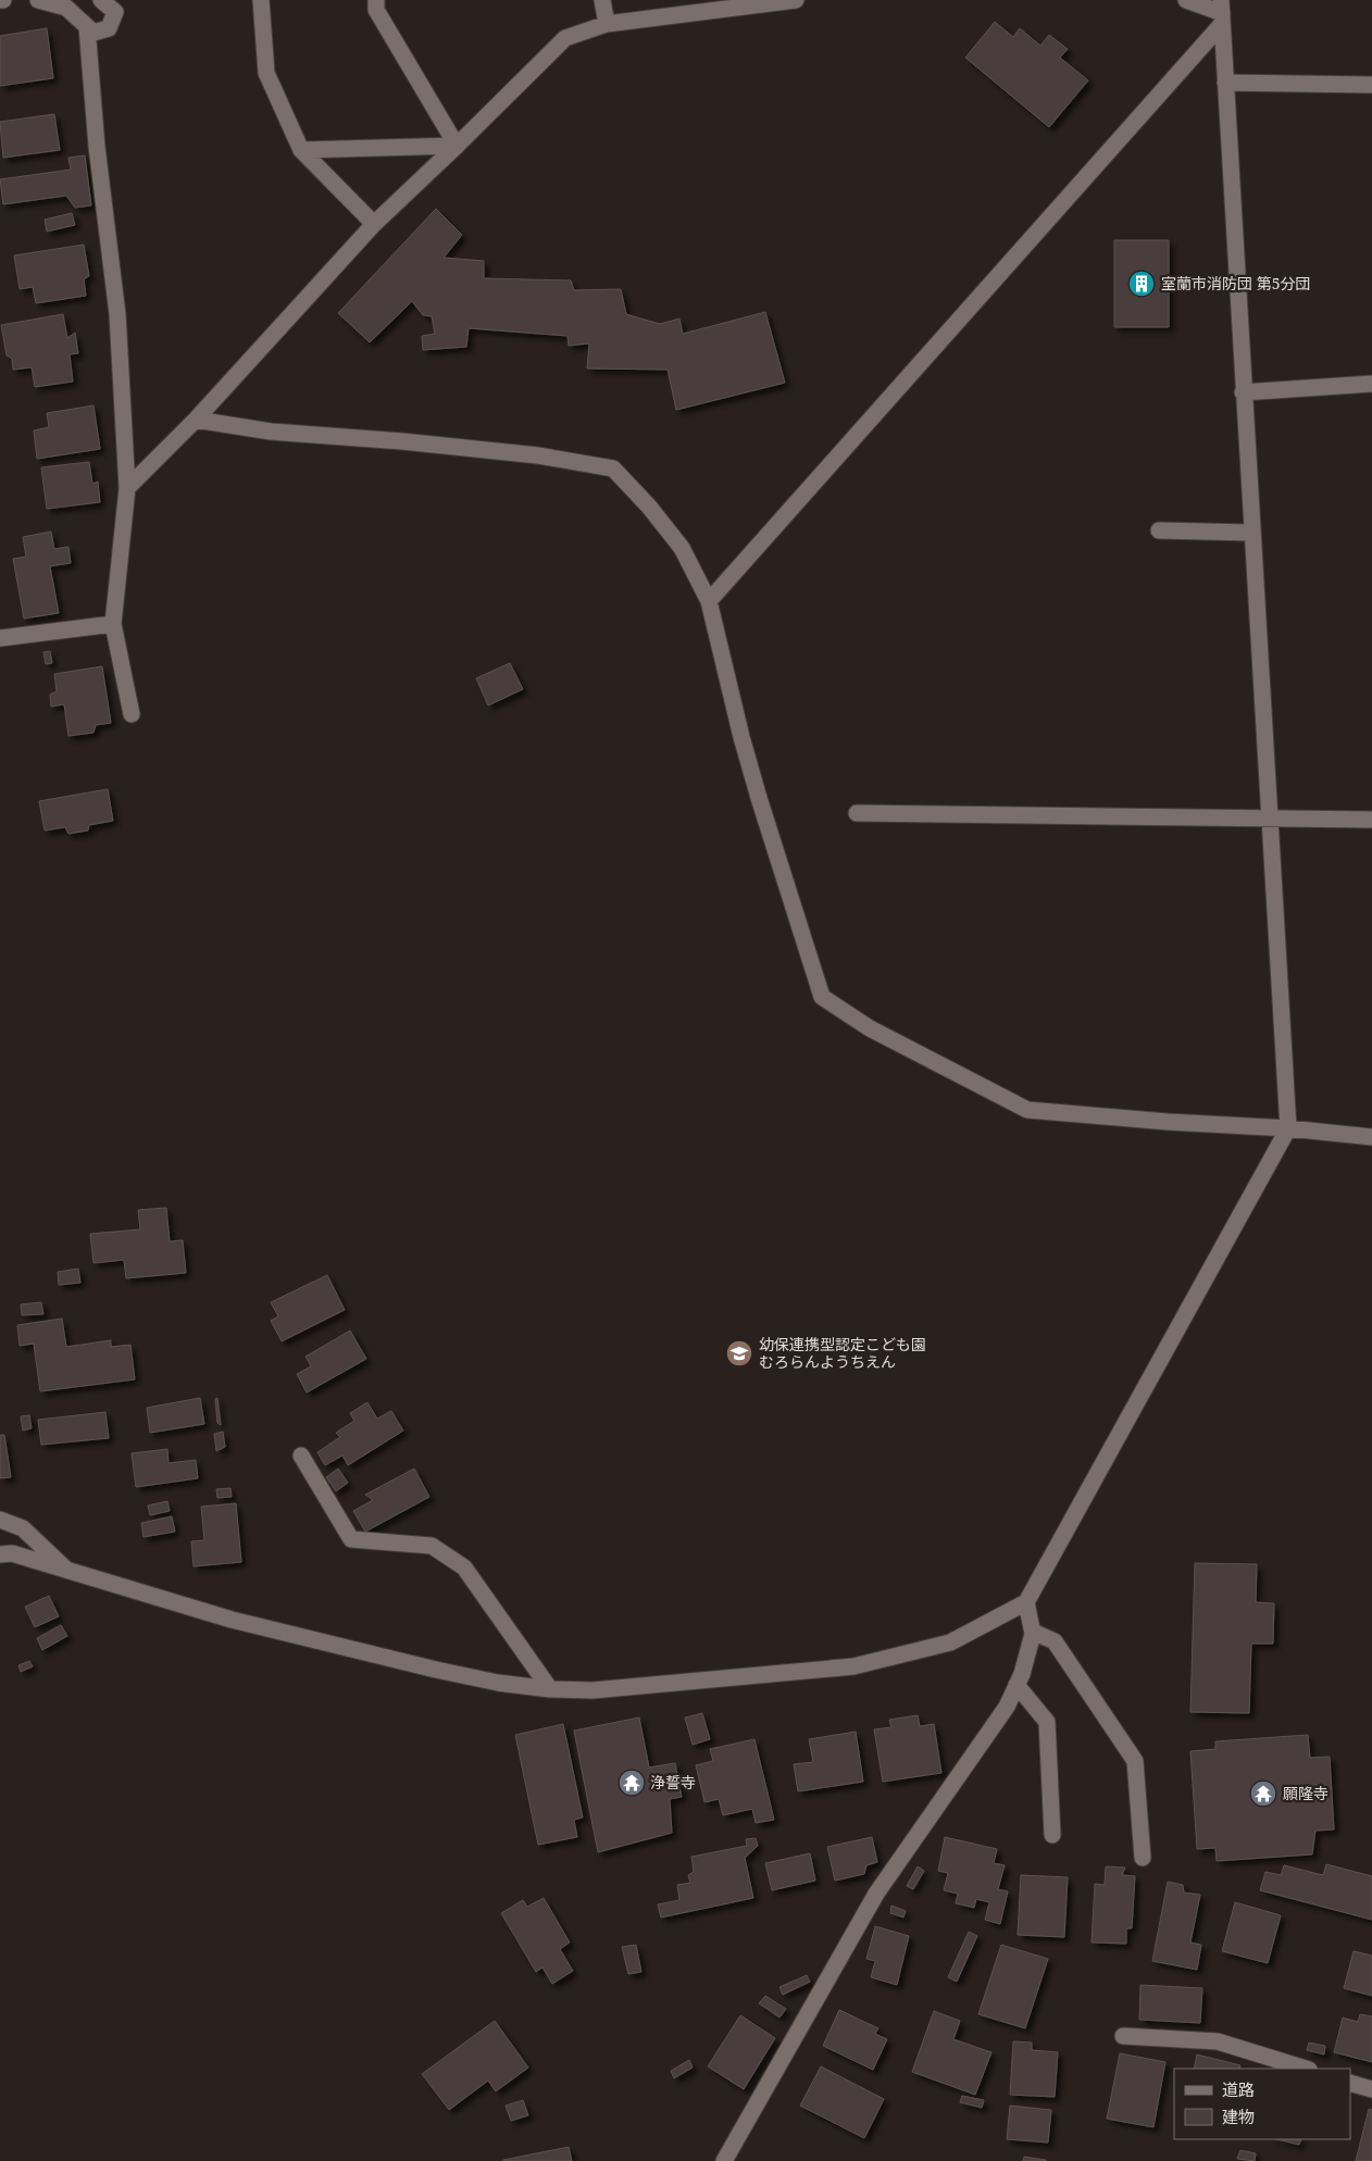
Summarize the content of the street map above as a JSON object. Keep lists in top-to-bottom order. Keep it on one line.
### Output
{"places":{"building":["室蘭市消防団 第5分団"],"school or university":["幼保連携型認定こども園 むろらんようちえん"],"temple":["浄誓寺","願隆寺"]},"legend":["道路","建物"]}
